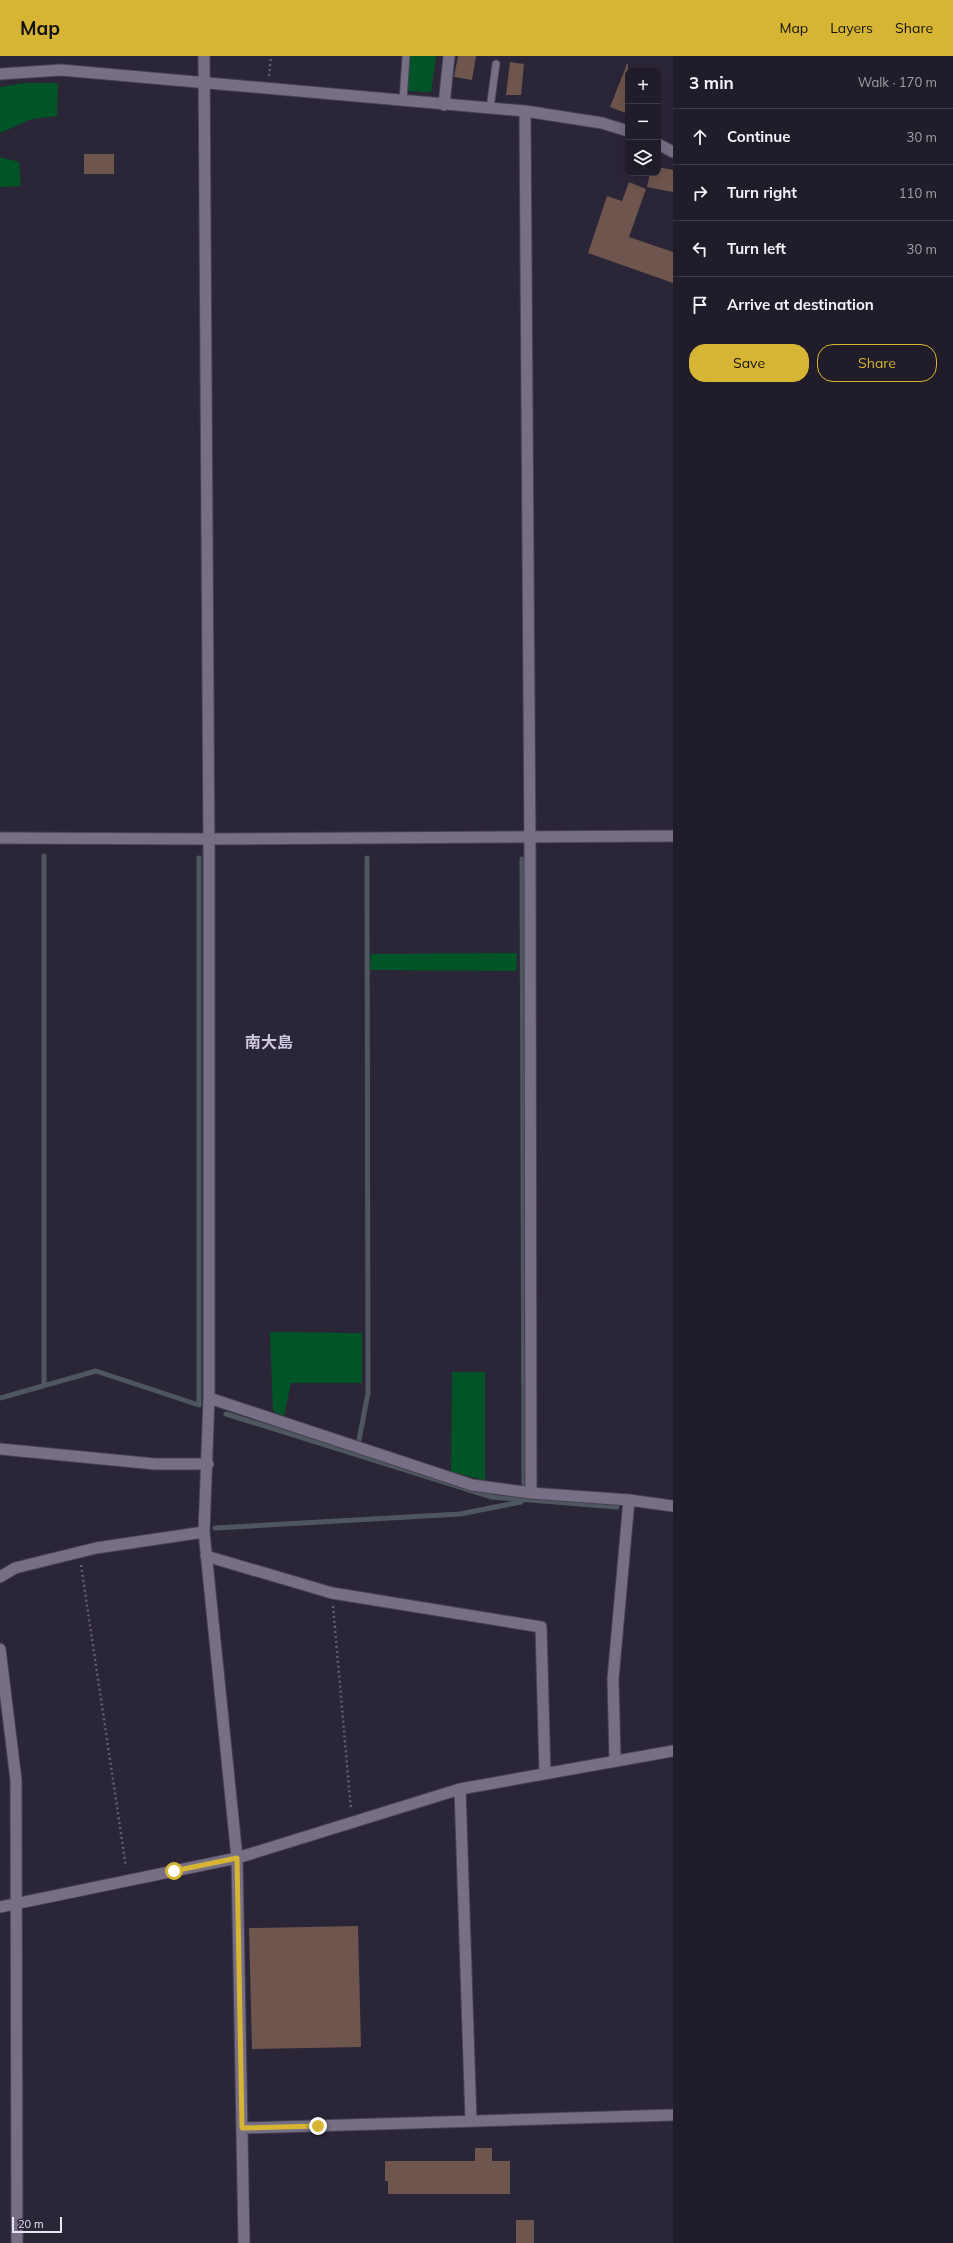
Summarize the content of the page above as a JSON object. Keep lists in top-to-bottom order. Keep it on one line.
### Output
{"districts":["南大島"],"scale_bar":"20 m","page":{"header":"Map","nav":["Map","Layers","Share"],"heading":["3 min","Walk · 170 m"],"map_buttons":["+","−"],"list":[["Continue","30 m"],["Turn right","110 m"],["Turn left","30 m"],"Arrive at destination"],"buttons":["Save","Share"],"scale":"20 m"}}
